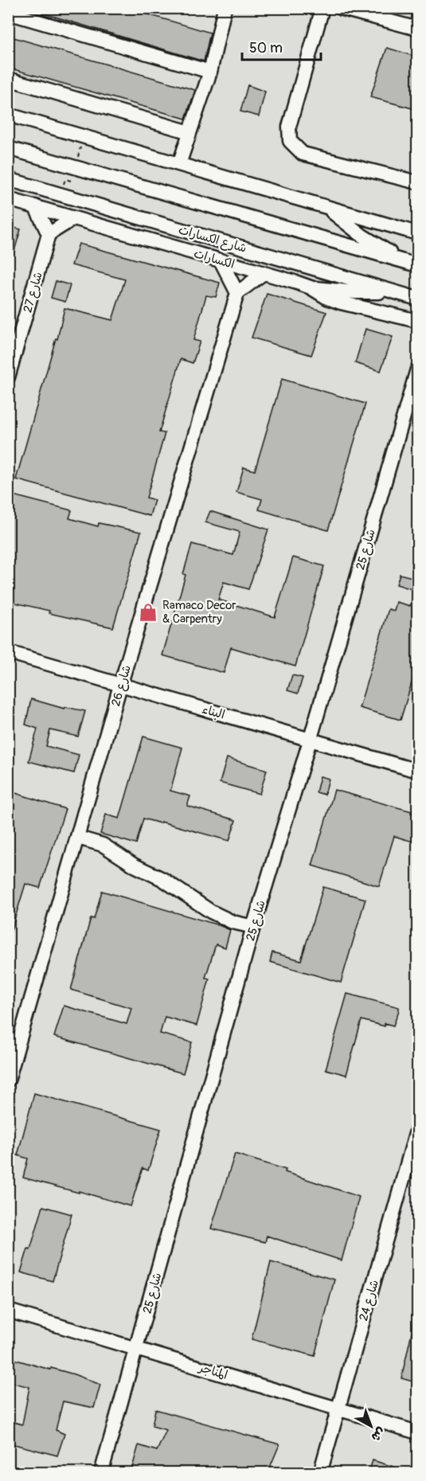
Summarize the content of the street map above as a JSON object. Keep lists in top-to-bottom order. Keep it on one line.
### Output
{"streets":{"street":["شارع الكسارات","الكسارات","شارع 27","شارع 25","شارع 26","البناء","شارع 24","المناجر"]},"crossings":[["شارع 25","البناء"],["شارع 25","المناجر"],["شارع 26","البناء"],["شارع 24","المناجر"]],"places":{"shop":["Ramaco Decor & Carpentry"]},"scale_bar":"50 m","north":"bottom right"}
